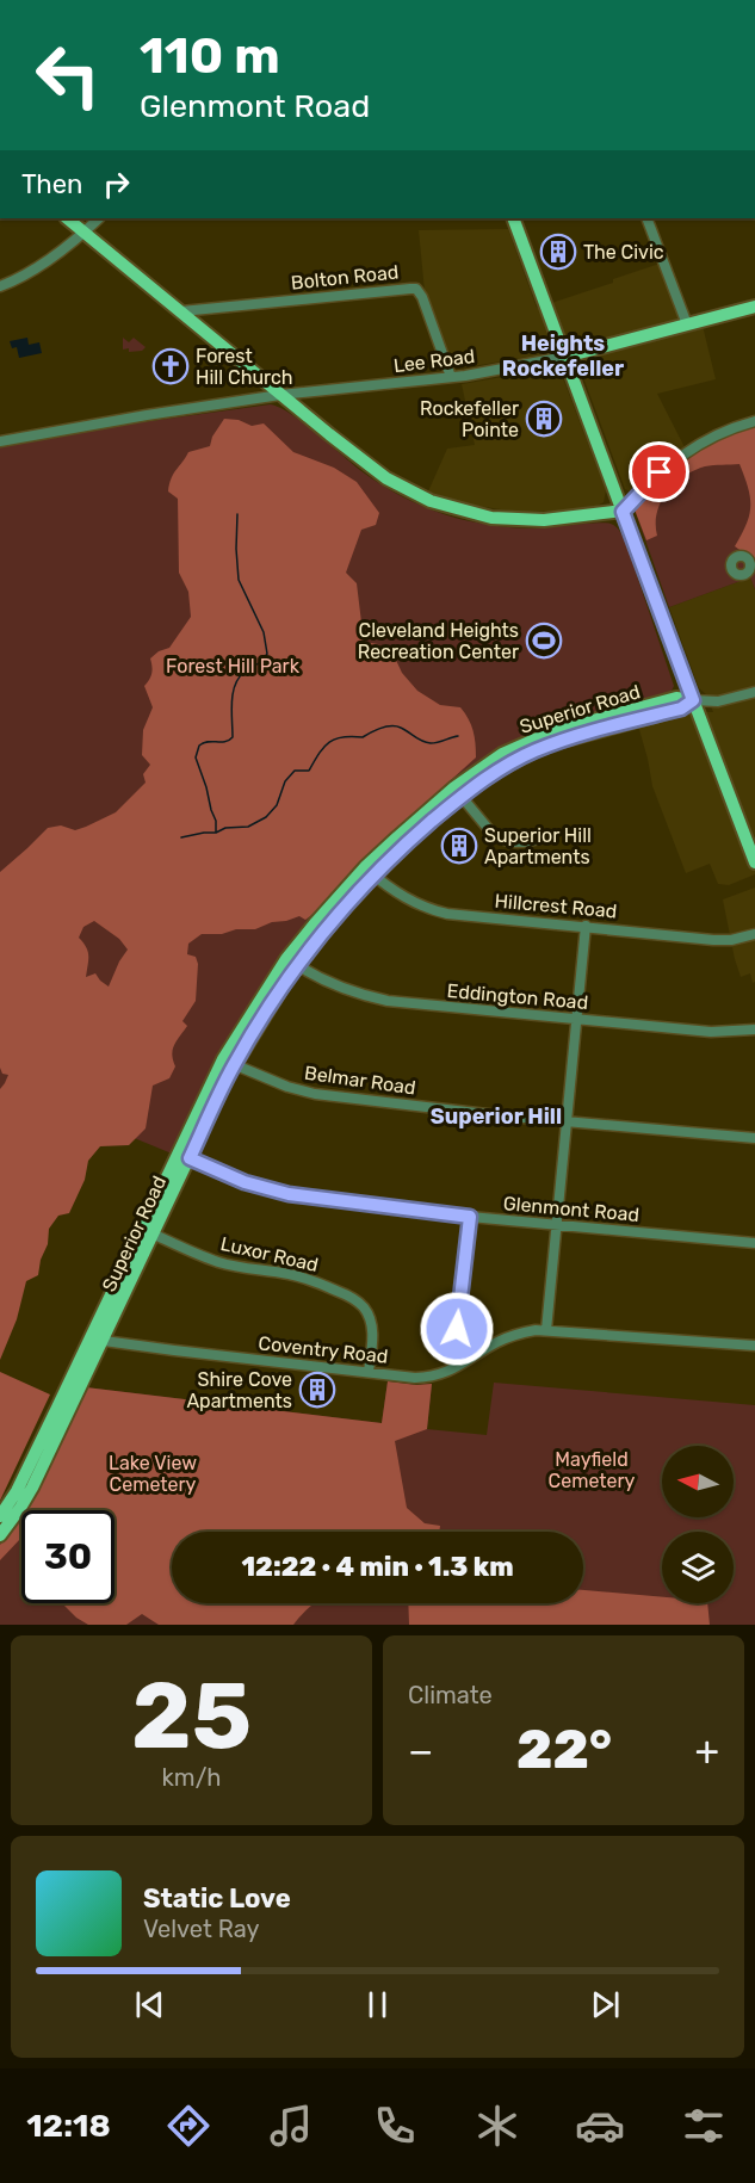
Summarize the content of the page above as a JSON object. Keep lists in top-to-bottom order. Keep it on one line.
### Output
{"streets":{"main road":["Lee Road","Superior Road"],"street":["Bolton Road","Hillcrest Road","Eddington Road","Belmar Road","Glenmont Road","Luxor Road","Coventry Road"]},"crossings":[["Bolton Road","Lee Road"],["Superior Road","Hillcrest Road"],["Superior Road","Eddington Road"],["Superior Road","Belmar Road"],["Superior Road","Glenmont Road"],["Superior Road","Luxor Road"],["Superior Road","Coventry Road"],["Luxor Road","Coventry Road"]],"districts":["Heights Rockefeller","Superior Hill"],"parks":["Forest Hill Park","Mayfield Cemetery","Lake View Cemetery"],"places":{"building":["The Civic","Rockefeller Pointe","Superior Hill Apartments","Shire Cove Apartments"],"church":["Forest Hill Church"],"sports":["Cleveland Heights Recreation Center"]},"north":"left","page":{"turn":["110 m","Glenmont Road"],"then":"Then","limit":"30","trip":"12:22 · 4 min · 1.3 km","tile":[["25","km/h"],"Climate"],"heat":["−","22°","+"],"song":["Static Love","Velvet Ray"],"tabs":"12:18"}}
